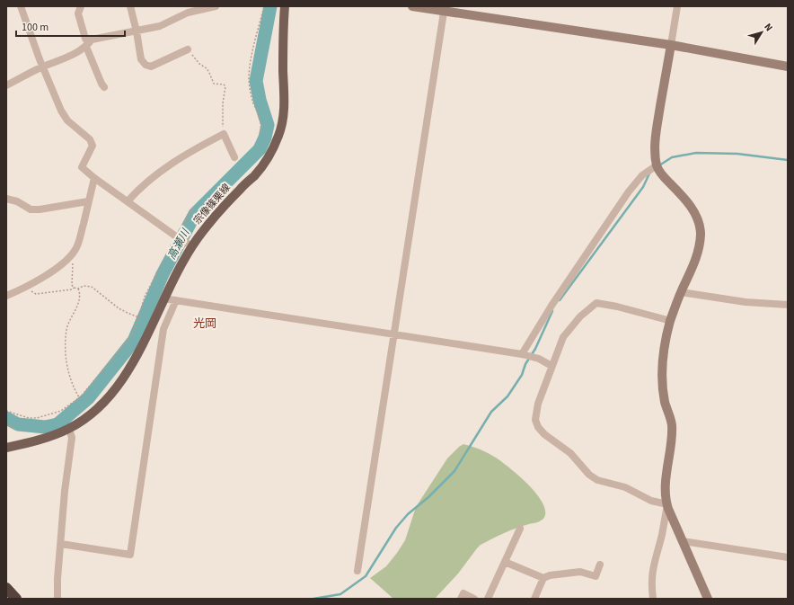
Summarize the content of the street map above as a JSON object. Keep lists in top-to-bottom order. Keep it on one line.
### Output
{"streets":{"main road":["宗像篠栗線"]},"districts":["光岡"],"water":["高瀬川"],"scale_bar":"100 m","north":"top right"}
